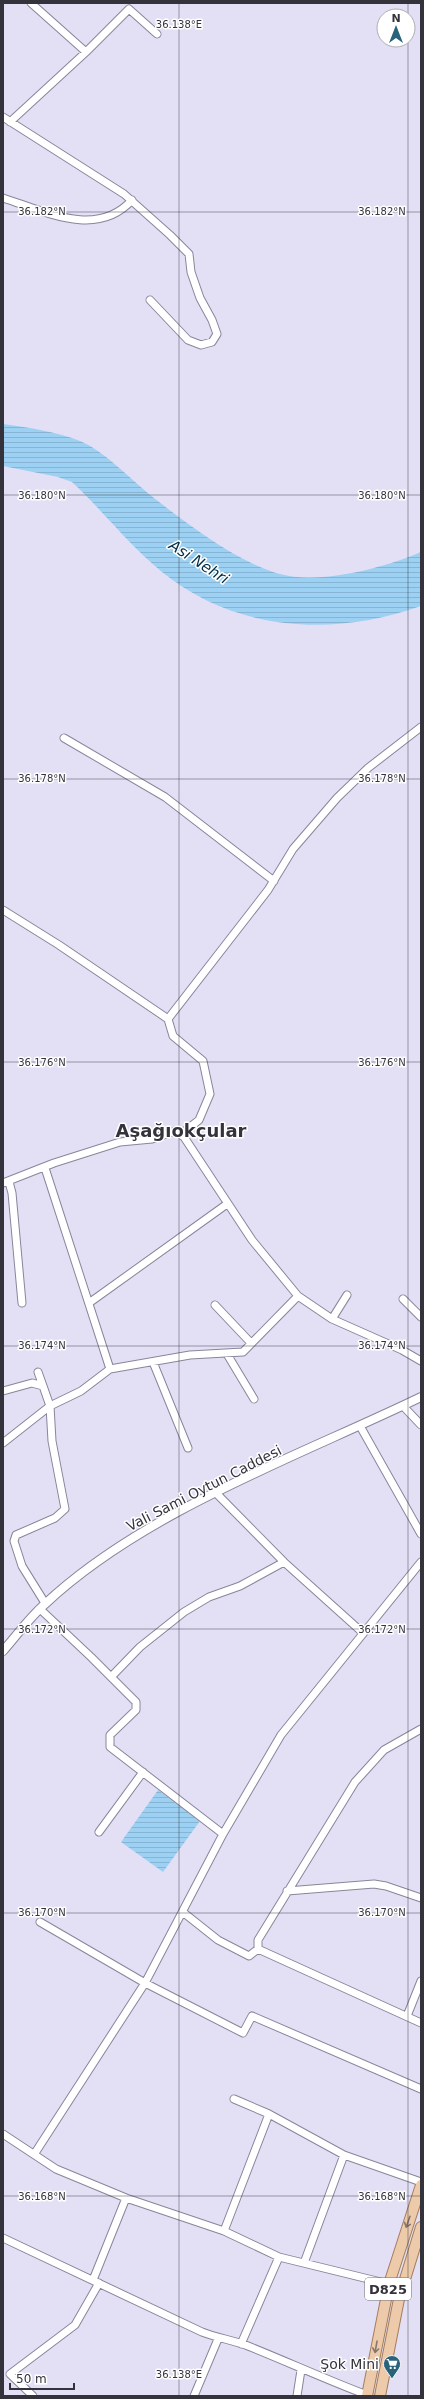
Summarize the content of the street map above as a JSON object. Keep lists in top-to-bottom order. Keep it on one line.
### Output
{"streets":{"main road":["D825"],"street":["Vali Sami Oytun Caddesi"]},"districts":["Aşağıokçular"],"water":["Asi Nehri"],"places":{"supermarket":["Şok Mini"]},"scale_bar":"50 m","north":"top","coordinates":["36.138°E","36.182°N","36.180°N","36.178°N","36.176°N","36.174°N","36.172°N","36.170°N","36.168°N"]}
